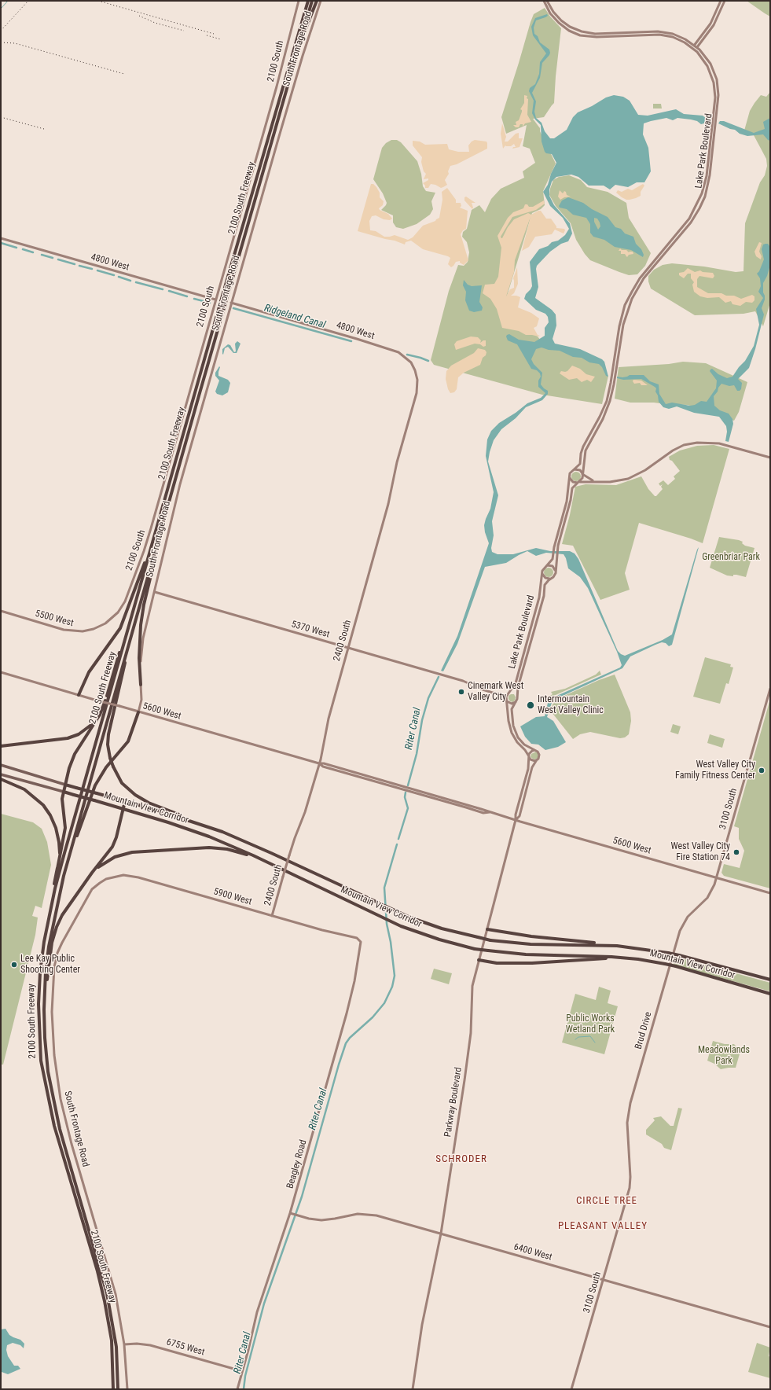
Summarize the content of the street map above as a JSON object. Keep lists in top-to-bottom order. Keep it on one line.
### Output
{"streets":{"highway":["2100 South Freeway","Mountain View Corridor"],"street":["South Frontage Road","2100 South","Lake Park Boulevard","4800 West","5500 West","5370 West","2400 South","5600 West","3100 South","5900 West","Brud Drive","Parkway Boulevard","Beagley Road","6400 West","6755 West"]},"crossings":[["South Frontage Road","4800 West"],["South Frontage Road","5370 West"],["South Frontage Road","5600 West"],["South Frontage Road","5900 West"],["South Frontage Road","6755 West"],["2100 South","4800 West"],["2100 South","5500 West"],["Lake Park Boulevard","5370 West"],["4800 West","2400 South"],["5370 West","2400 South"],["2400 South","5600 West"],["2400 South","5900 West"],["5600 West","3100 South"],["5600 West","Brud Drive"],["5600 West","Parkway Boulevard"],["3100 South","Brud Drive"],["3100 South","6400 West"],["5900 West","Beagley Road"],["Parkway Boulevard","6400 West"],["Beagley Road","6400 West"],["Beagley Road","6755 West"]],"districts":["SCHRODER","CIRCLE TREE","PLEASANT VALLEY"],"water":["Ridgeland Canal","Riter Canal"],"parks":["Greenbriar Park","Public Works Wetland Park","Meadowlands Park"],"places":["Cinemark West Valley City","Intermountain West Valley Clinic","West Valley City Family Fitness Center","West Valley City Fire Station 74","Lee Kay Public Shooting Center"]}
